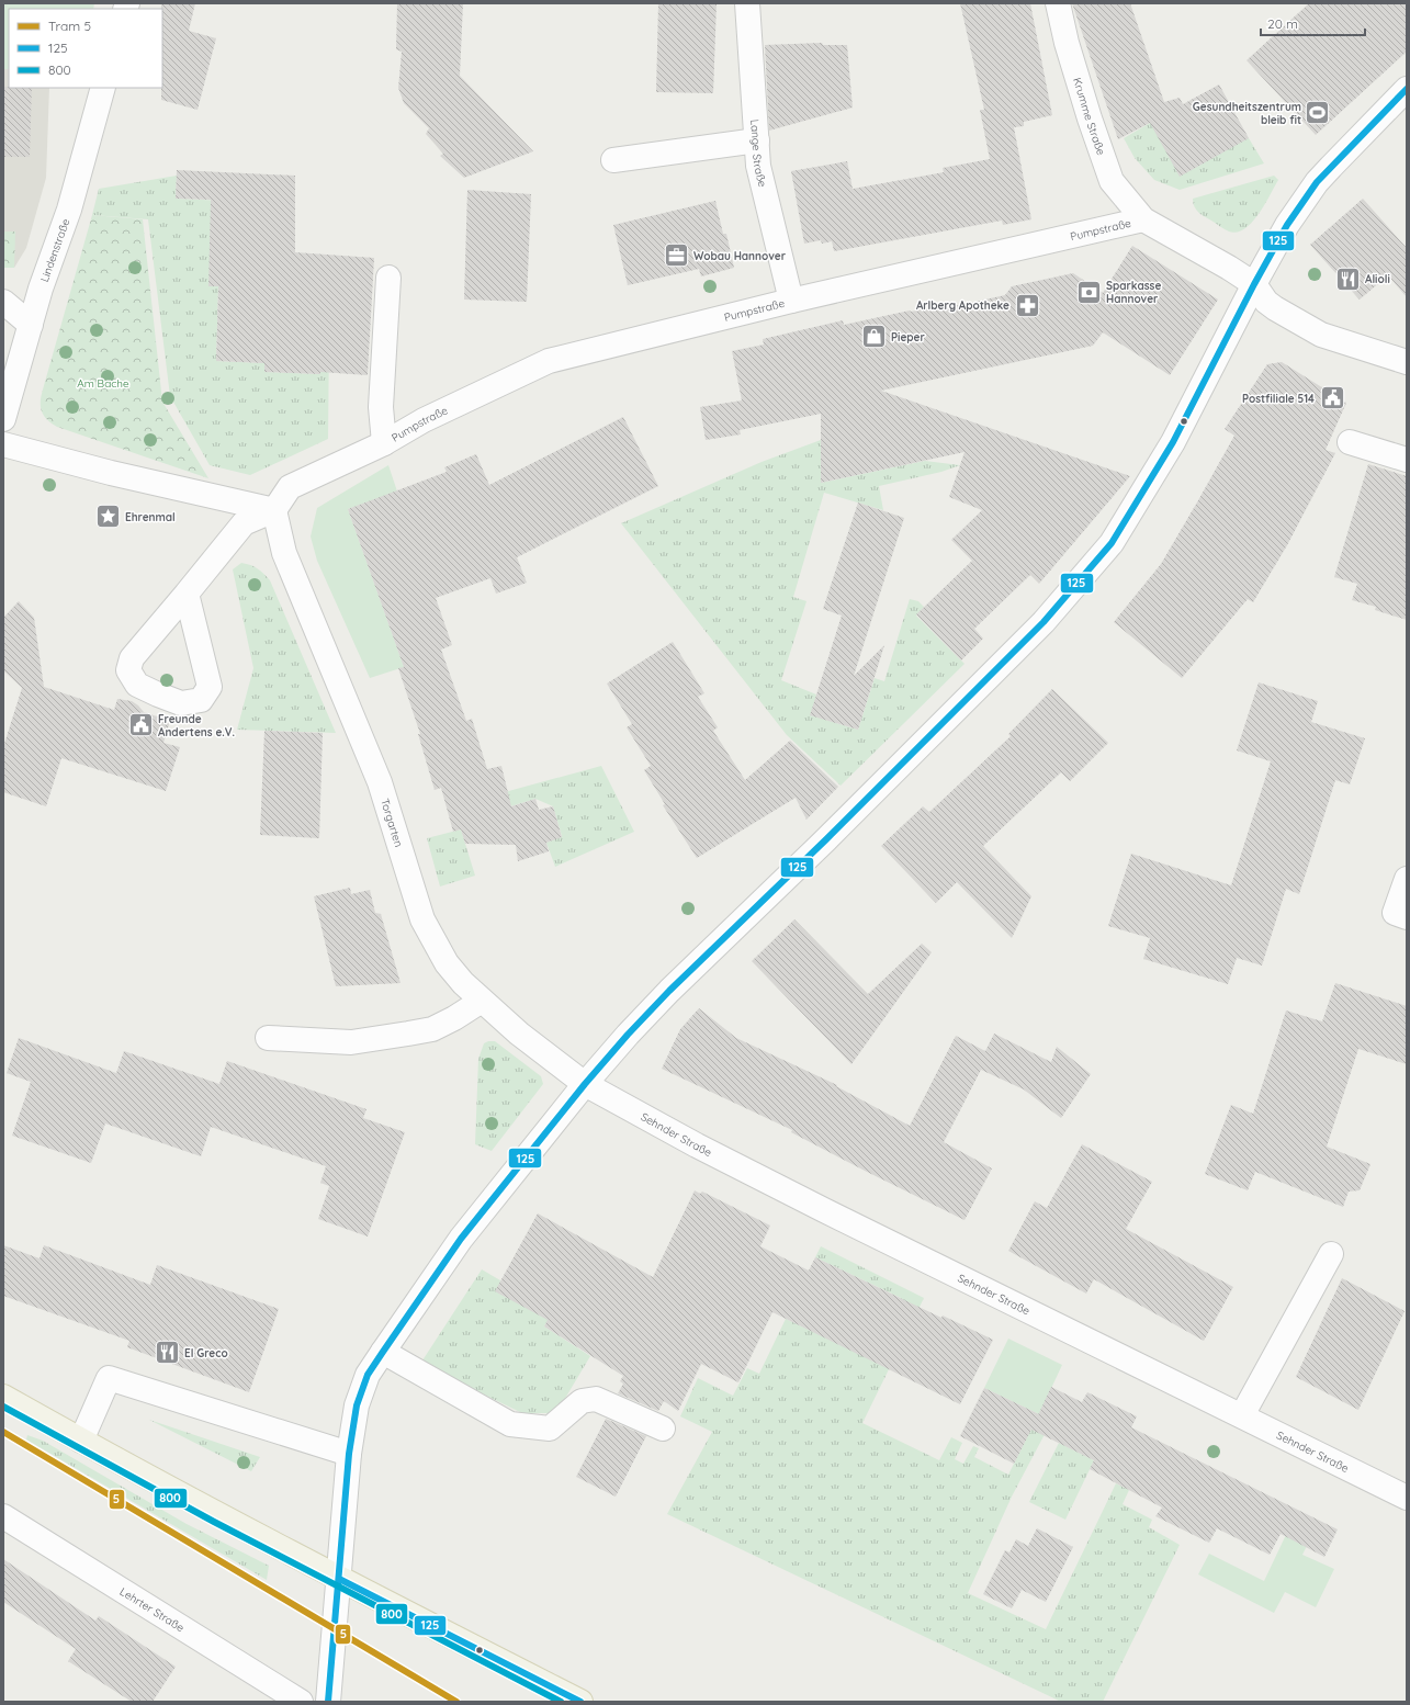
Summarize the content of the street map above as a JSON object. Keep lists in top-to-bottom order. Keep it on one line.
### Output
{"streets":{"street":["Krumme Straße","Lange Straße","Pumpstraße","Lindenstraße","Torgarten","Sehnder Straße","Lehrter Straße"]},"crossings":[["Krumme Straße","Pumpstraße"],["Lange Straße","Pumpstraße"],["Pumpstraße","Torgarten"],["Torgarten","Sehnder Straße"]],"parks":["Am Bache"],"places":{"sports":["Gesundheitszentrum bleib fit"],"office":["Wobau Hannover"],"restaurant":["Alioli","El Greco"],"bank":["Sparkasse Hannover"],"pharmacy":["Arlberg Apotheke"],"shop":["Pieper"],"public building":["Postfiliale 514","Freunde Andertens e.V."],"place":["Ehrenmal"]},"lines":["transit line 125","transit line 800","tram line 5"],"legend":["Tram 5","125","800"],"scale_bar":"20 m"}
